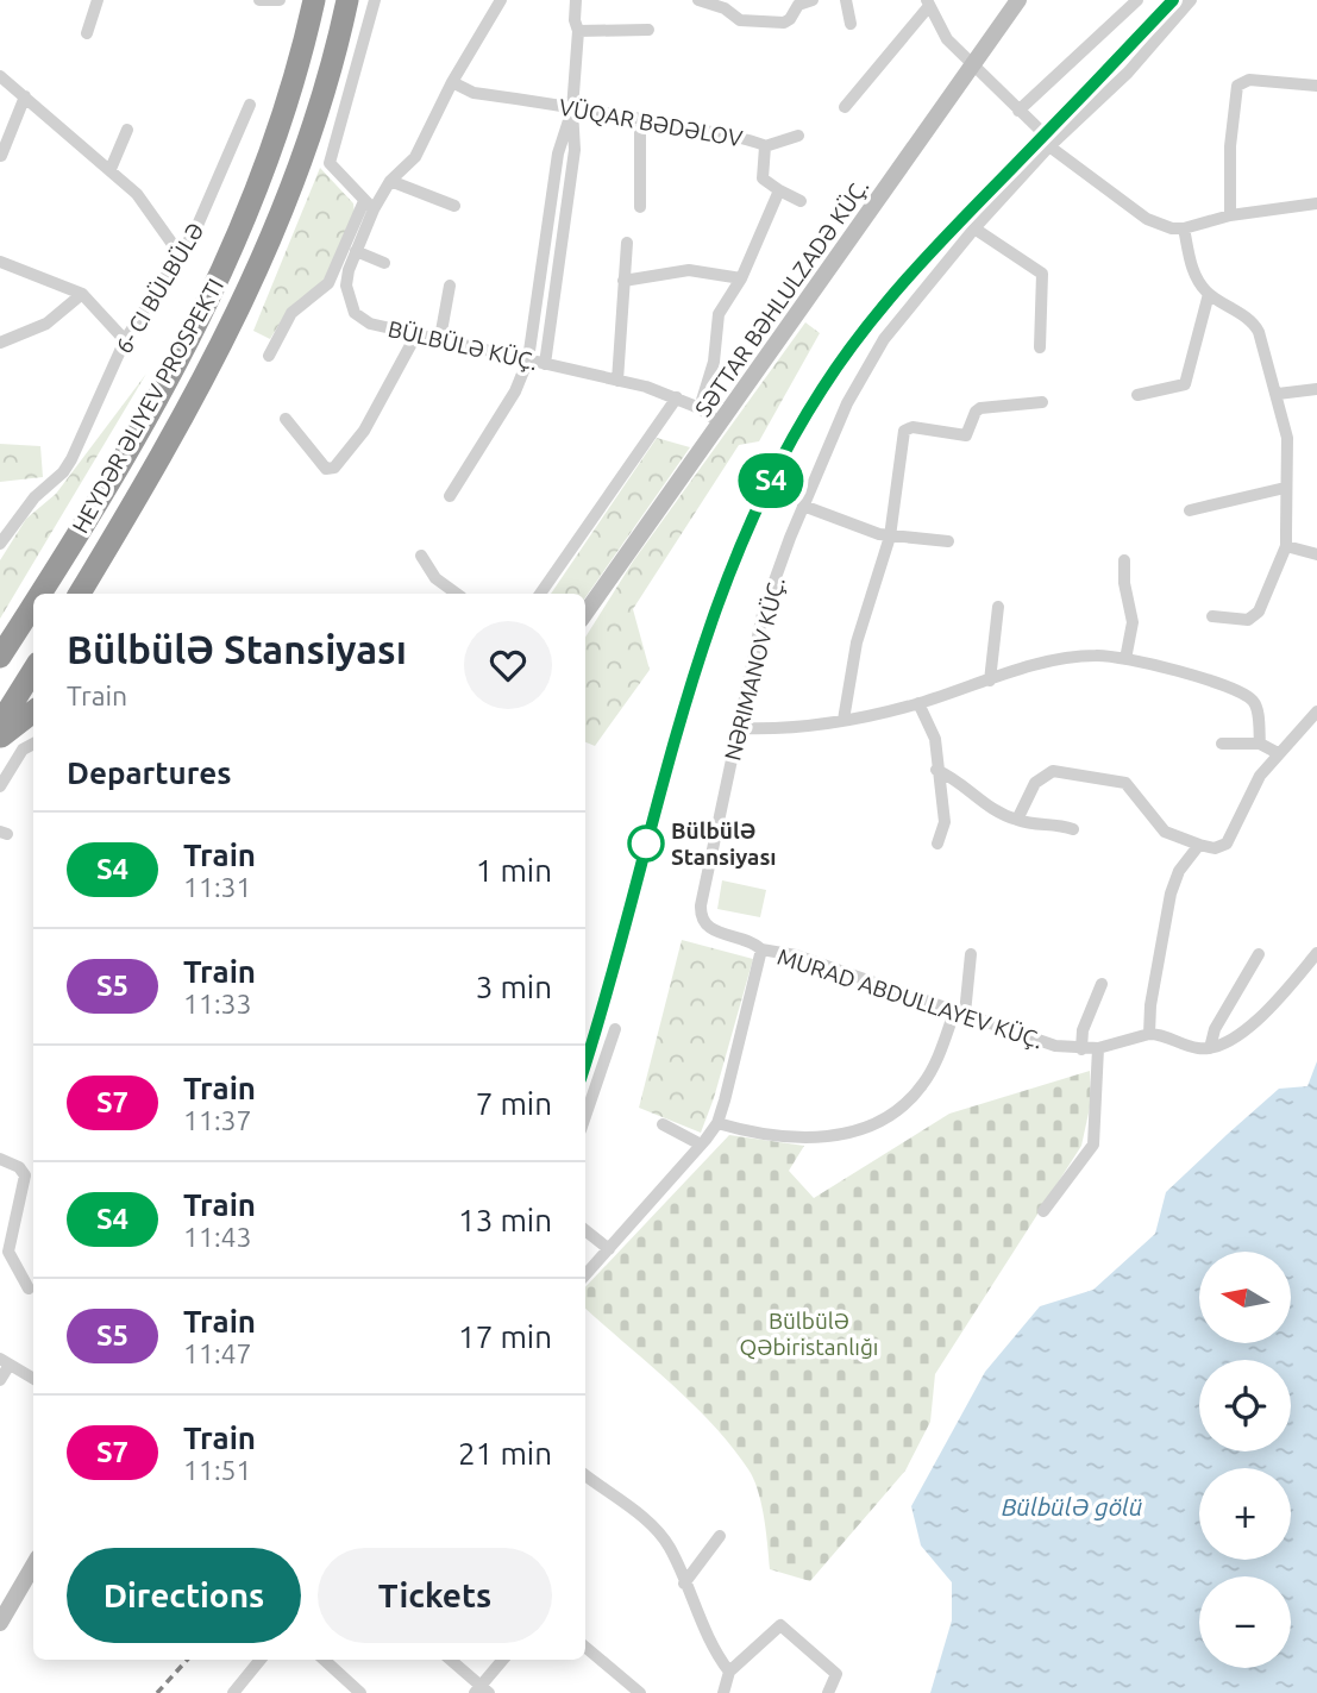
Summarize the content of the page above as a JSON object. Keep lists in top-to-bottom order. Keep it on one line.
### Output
{"streets":{"highway":["HEYDƏR ƏLIYEV PROSPEKTI"],"main road":["SƏTTAR BƏHLULZADƏ KÜÇ."],"street":["VÜQAR BƏDƏLOV","BÜLBÜLƏ KÜÇ.","NƏRIMANOV KÜÇ.","MURAD ABDULLAYEV KÜÇ."]},"crossings":[["VÜQAR BƏDƏLOV","BÜLBÜLƏ KÜÇ."],["SƏTTAR BƏHLULZADƏ KÜÇ.","BÜLBÜLƏ KÜÇ."],["NƏRIMANOV KÜÇ.","MURAD ABDULLAYEV KÜÇ."]],"water":["Bülbülə gölü"],"parks":["Bülbülə Qəbiristanlığı"],"places":["Bülbülə Stansiyası"],"north":"left","page":{"on_map":"S4","heading":[["Bülbülə Stansiyası","Train"],"Departures"],"list":[{"mark":"S4","name":"Train","note":"11:31","value":"1 min"},{"mark":"S5","name":"Train","note":"11:33","value":"3 min"},{"mark":"S7","name":"Train","note":"11:37","value":"7 min"},{"mark":"S4","name":"Train","note":"11:43","value":"13 min"},{"mark":"S5","name":"Train","note":"11:47","value":"17 min"},{"mark":"S7","name":"Train","note":"11:51","value":"21 min"}],"map_buttons":["+","−"],"buttons":["Directions","Tickets"]}}
